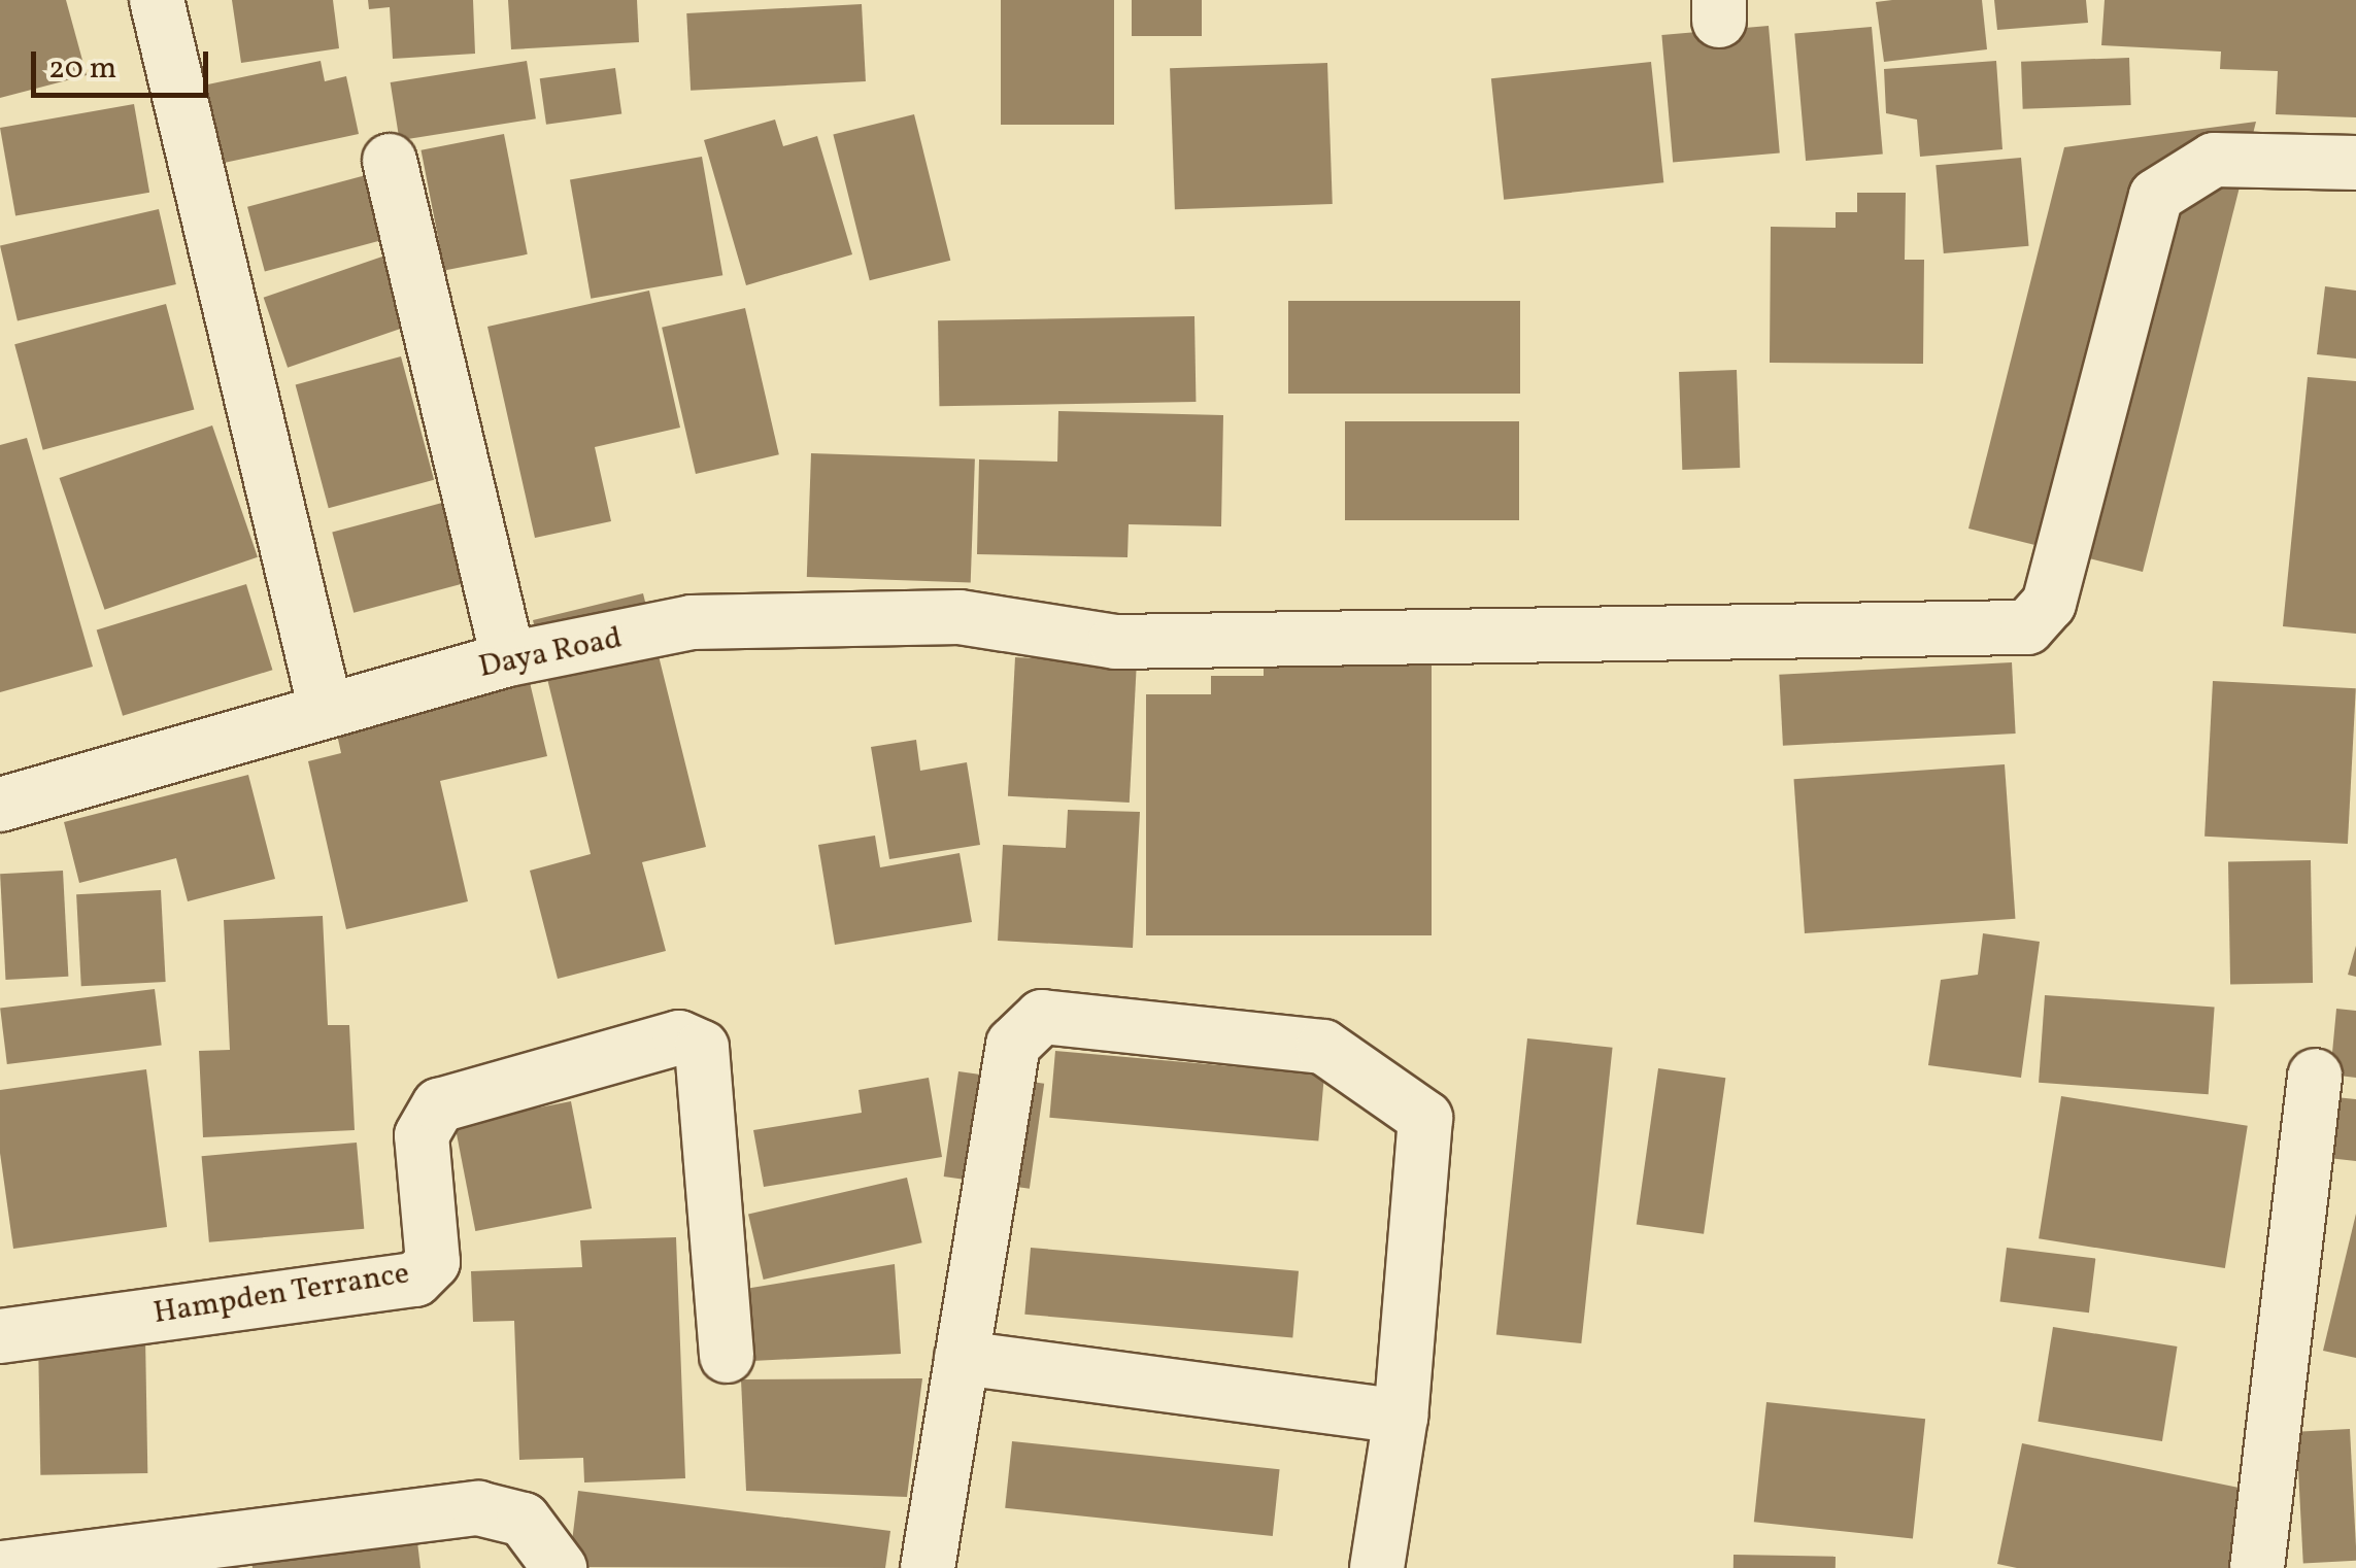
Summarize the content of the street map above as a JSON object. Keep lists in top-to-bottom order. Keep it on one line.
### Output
{"streets":{"street":["Daya Road","Hampden Terrance"]},"scale_bar":"20 m"}
